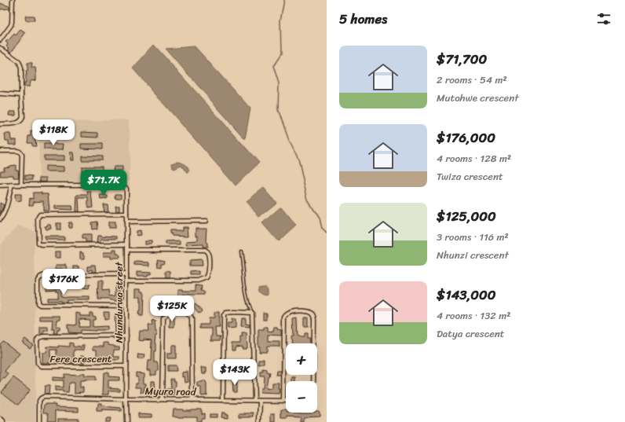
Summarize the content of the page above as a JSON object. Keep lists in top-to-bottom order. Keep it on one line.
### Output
{"streets":{"street":["Nhundurwa street","Fere crescent","Myuro road"]},"crossings":[["Nhundurwa street","Fere crescent"],["Nhundurwa street","Myuro road"]],"page":{"heading":"5 homes","list":[{"name":"$71,700","note":"2 rooms · 54 m² · Mutohwe crescent"},{"name":"$176,000","note":"4 rooms · 128 m² · Twiza crescent"},{"name":"$125,000","note":"3 rooms · 116 m² · Nhunzi crescent"},{"name":"$143,000","note":"4 rooms · 132 m² · Datya crescent"}],"price":["$118K","$71.7K","$176K","$125K","$143K"],"map_buttons":["+","−"]}}
